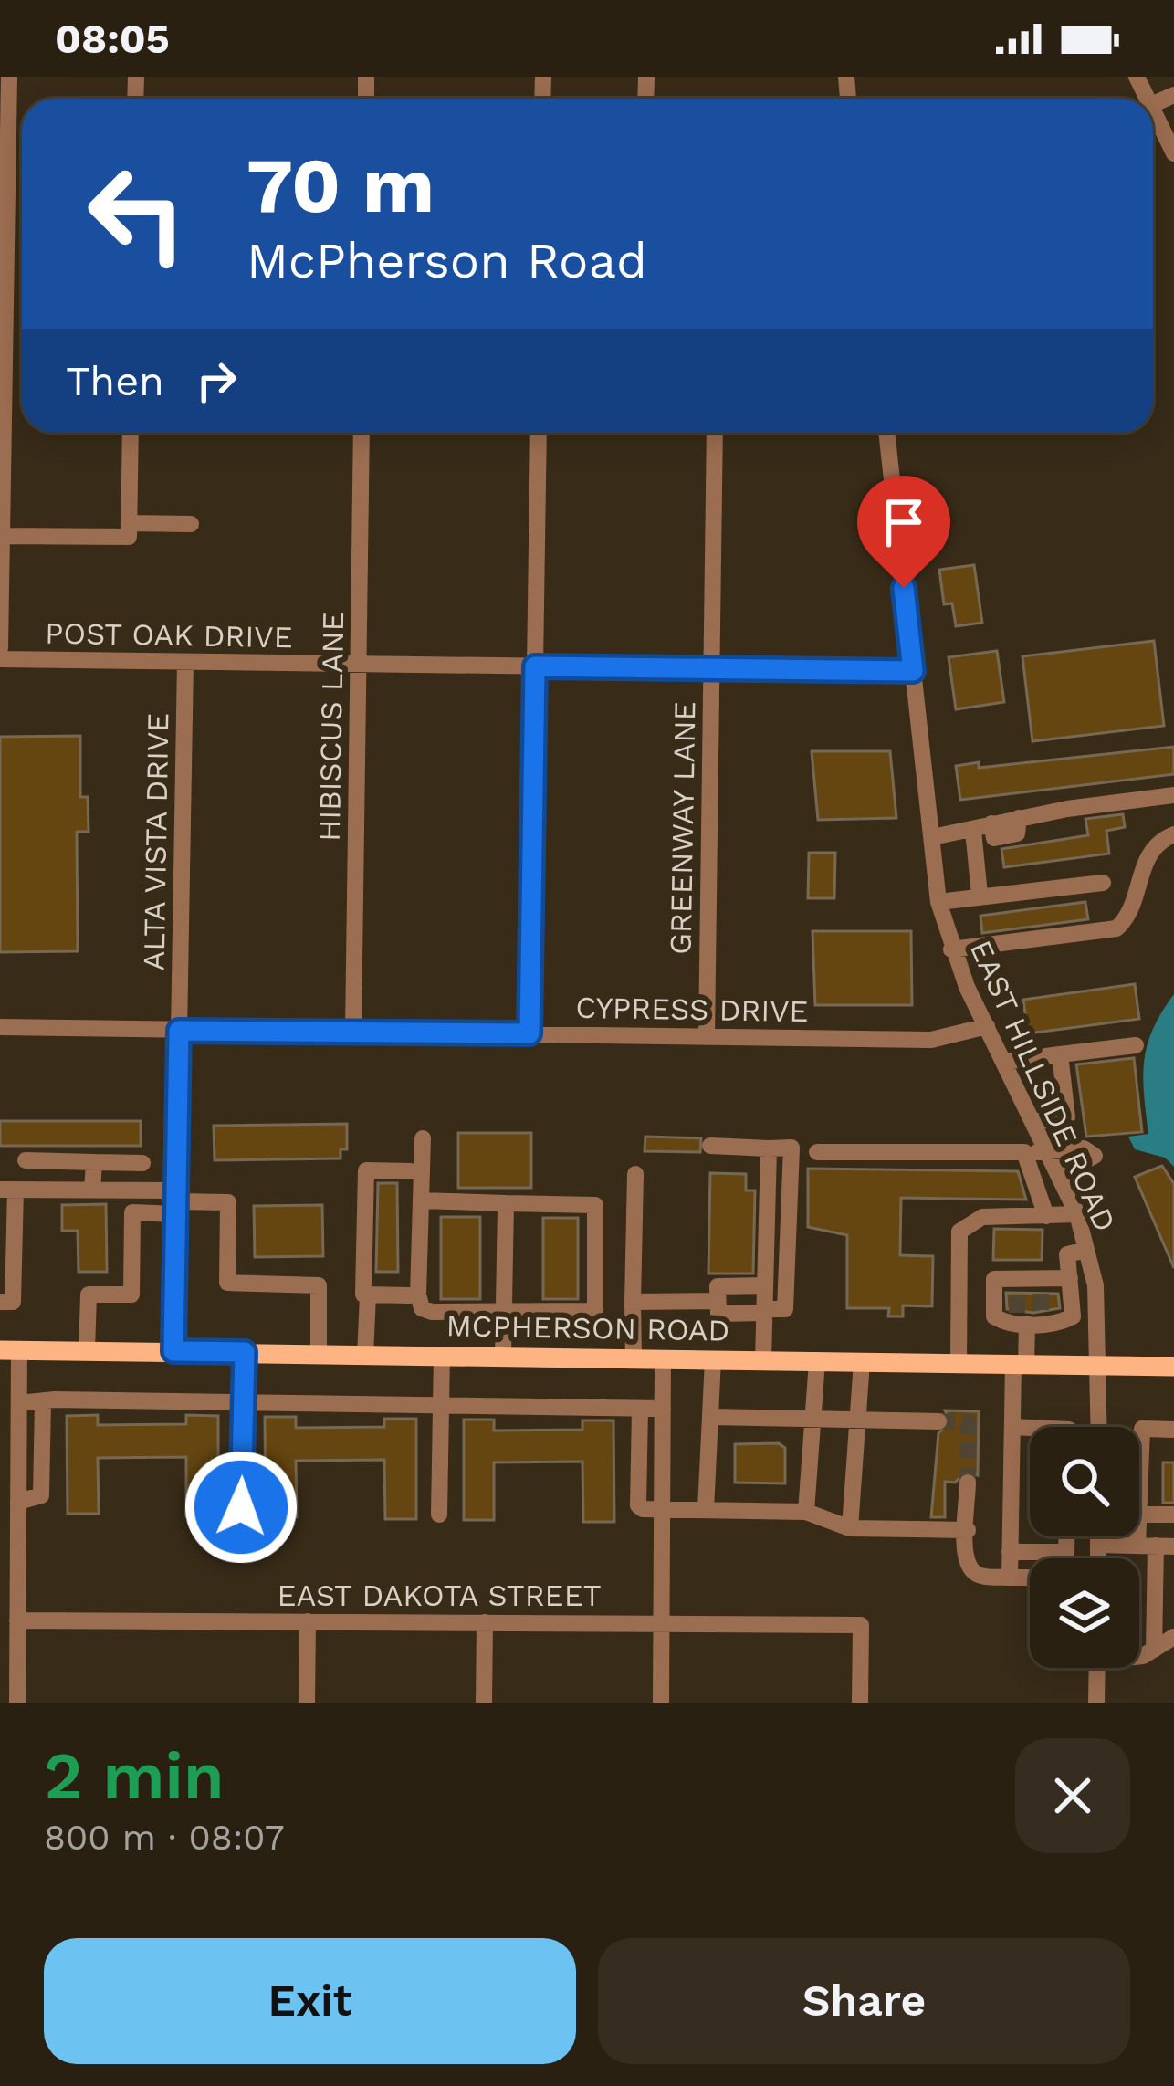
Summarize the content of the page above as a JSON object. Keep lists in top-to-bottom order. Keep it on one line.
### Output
{"streets":{"main road":["MCPHERSON ROAD"],"street":["POST OAK DRIVE","HIBISCUS LANE","GREENWAY LANE","ALTA VISTA DRIVE","CYPRESS DRIVE","EAST HILLSIDE ROAD","EAST DAKOTA STREET"]},"crossings":[["POST OAK DRIVE","HIBISCUS LANE"],["POST OAK DRIVE","GREENWAY LANE"],["POST OAK DRIVE","ALTA VISTA DRIVE"],["POST OAK DRIVE","EAST HILLSIDE ROAD"],["HIBISCUS LANE","CYPRESS DRIVE"],["GREENWAY LANE","CYPRESS DRIVE"],["ALTA VISTA DRIVE","CYPRESS DRIVE"],["ALTA VISTA DRIVE","MCPHERSON ROAD"],["CYPRESS DRIVE","EAST HILLSIDE ROAD"],["EAST HILLSIDE ROAD","MCPHERSON ROAD"]],"page":{"status":"08:05","turn":["70 m","McPherson Road"],"then":"Then","heading":["2 min","800 m · 08:07"],"buttons":["Exit","Share"]}}
